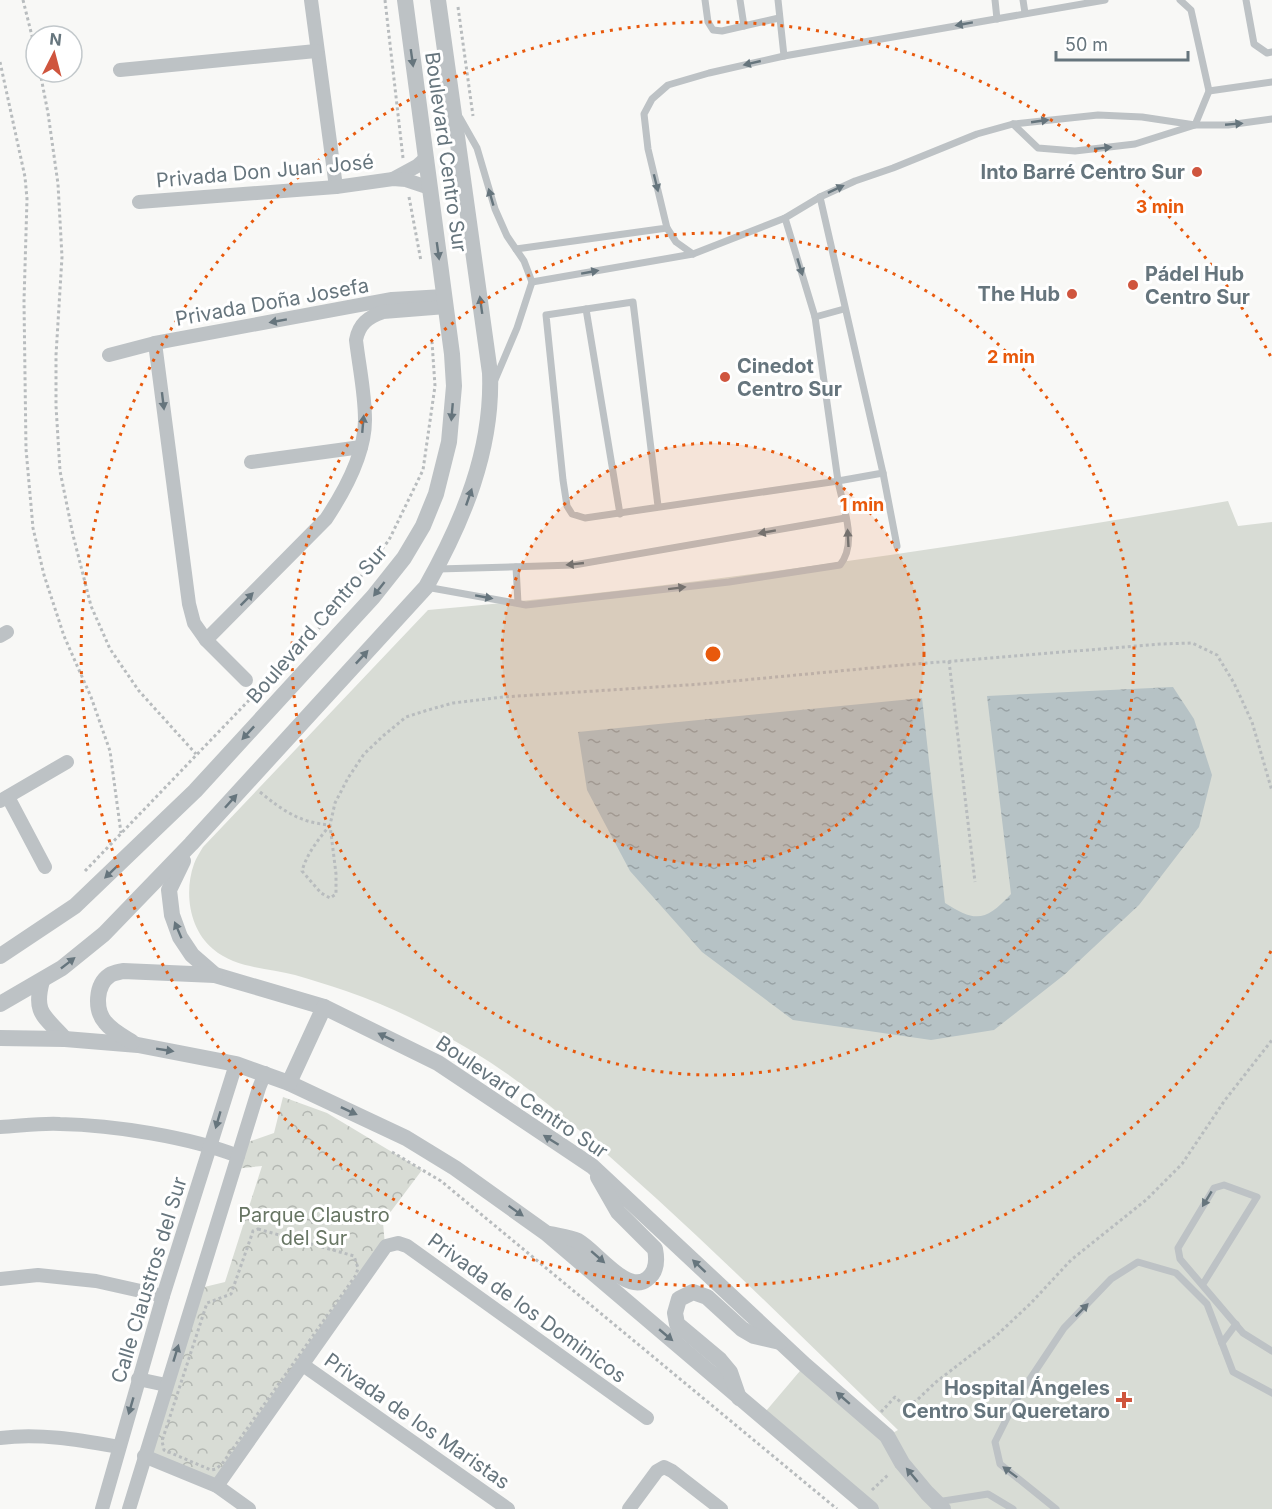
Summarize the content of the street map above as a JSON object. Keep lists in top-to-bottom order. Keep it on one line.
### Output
{"streets":{"street":["Boulevard Centro Sur","Privada Don Juan José","Privada Doña Josefa","Calle Claustros del Sur","Privada de los Dominicos","Privada de los Maristas"]},"crossings":[["Boulevard Centro Sur","Privada Don Juan José"],["Boulevard Centro Sur","Privada Doña Josefa"],["Privada de los Dominicos","Privada de los Maristas"]],"parks":["Parque Claustro del Sur"],"places":{"other":["Into Barré Centro Sur","Pádel Hub Centro Sur","The Hub","Cinedot Centro Sur"],"health":["Hospital Ángeles Centro Sur Queretaro"]},"scale_bar":"50 m","north":"top","rings":["3 min","2 min","1 min"]}
